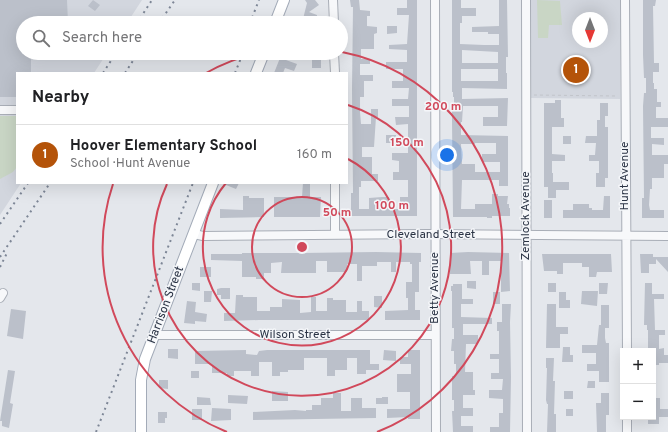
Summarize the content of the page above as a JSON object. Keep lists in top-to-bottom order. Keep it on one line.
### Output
{"streets":{"main road":["Harrison Street"],"street":["Hunt Avenue","Zemlock Avenue","Cleveland Street","Betty Avenue","Wilson Street"]},"crossings":[["Hunt Avenue","Cleveland Street"],["Zemlock Avenue","Cleveland Street"],["Cleveland Street","Betty Avenue"],["Cleveland Street","Harrison Street"],["Betty Avenue","Wilson Street"],["Harrison Street","Wilson Street"]],"north":"bottom","page":{"search":"Search here","pins":"1","heading":"Nearby","list":[{"mark":"1","name":"Hoover Elementary School","note":"School · Hunt Avenue","value":"160 m"}],"map_buttons":["+","−"]},"rings":["200 m","150 m","100 m","50 m"]}
